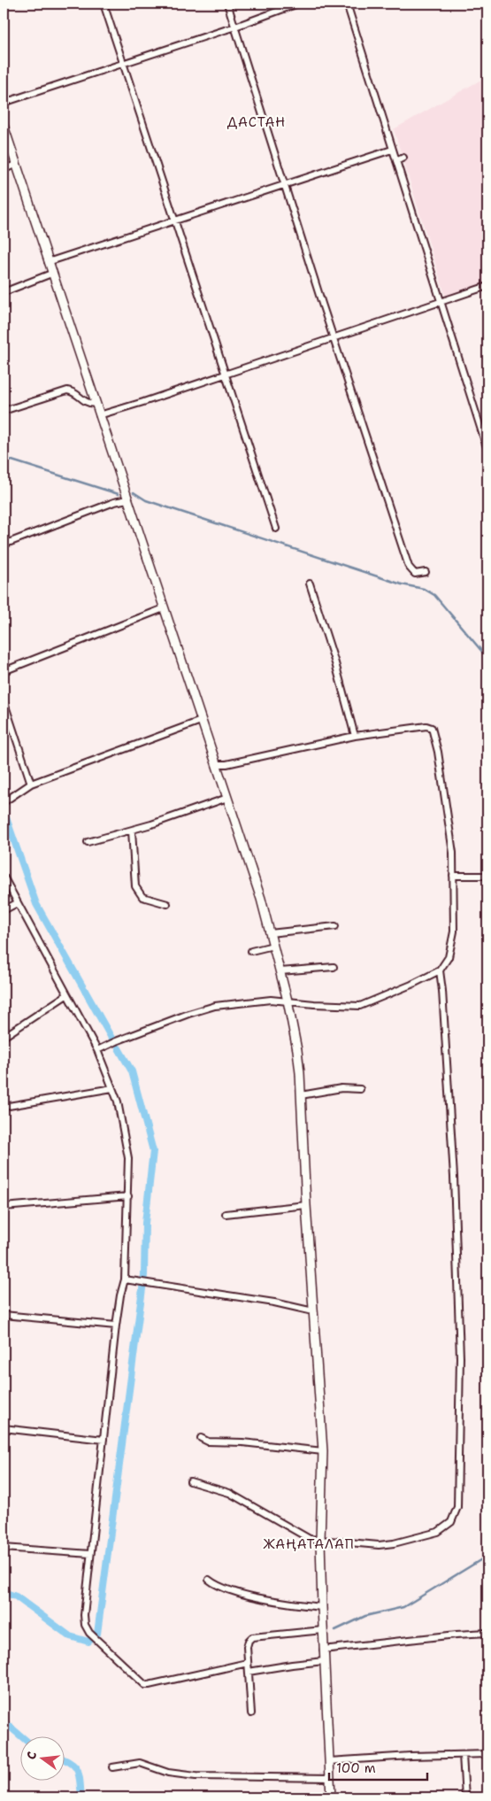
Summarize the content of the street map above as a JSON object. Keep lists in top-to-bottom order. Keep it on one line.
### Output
{"districts":["ДАСТАН","ЖАҢАТАЛАП"],"scale_bar":"100 m","north":"left"}
